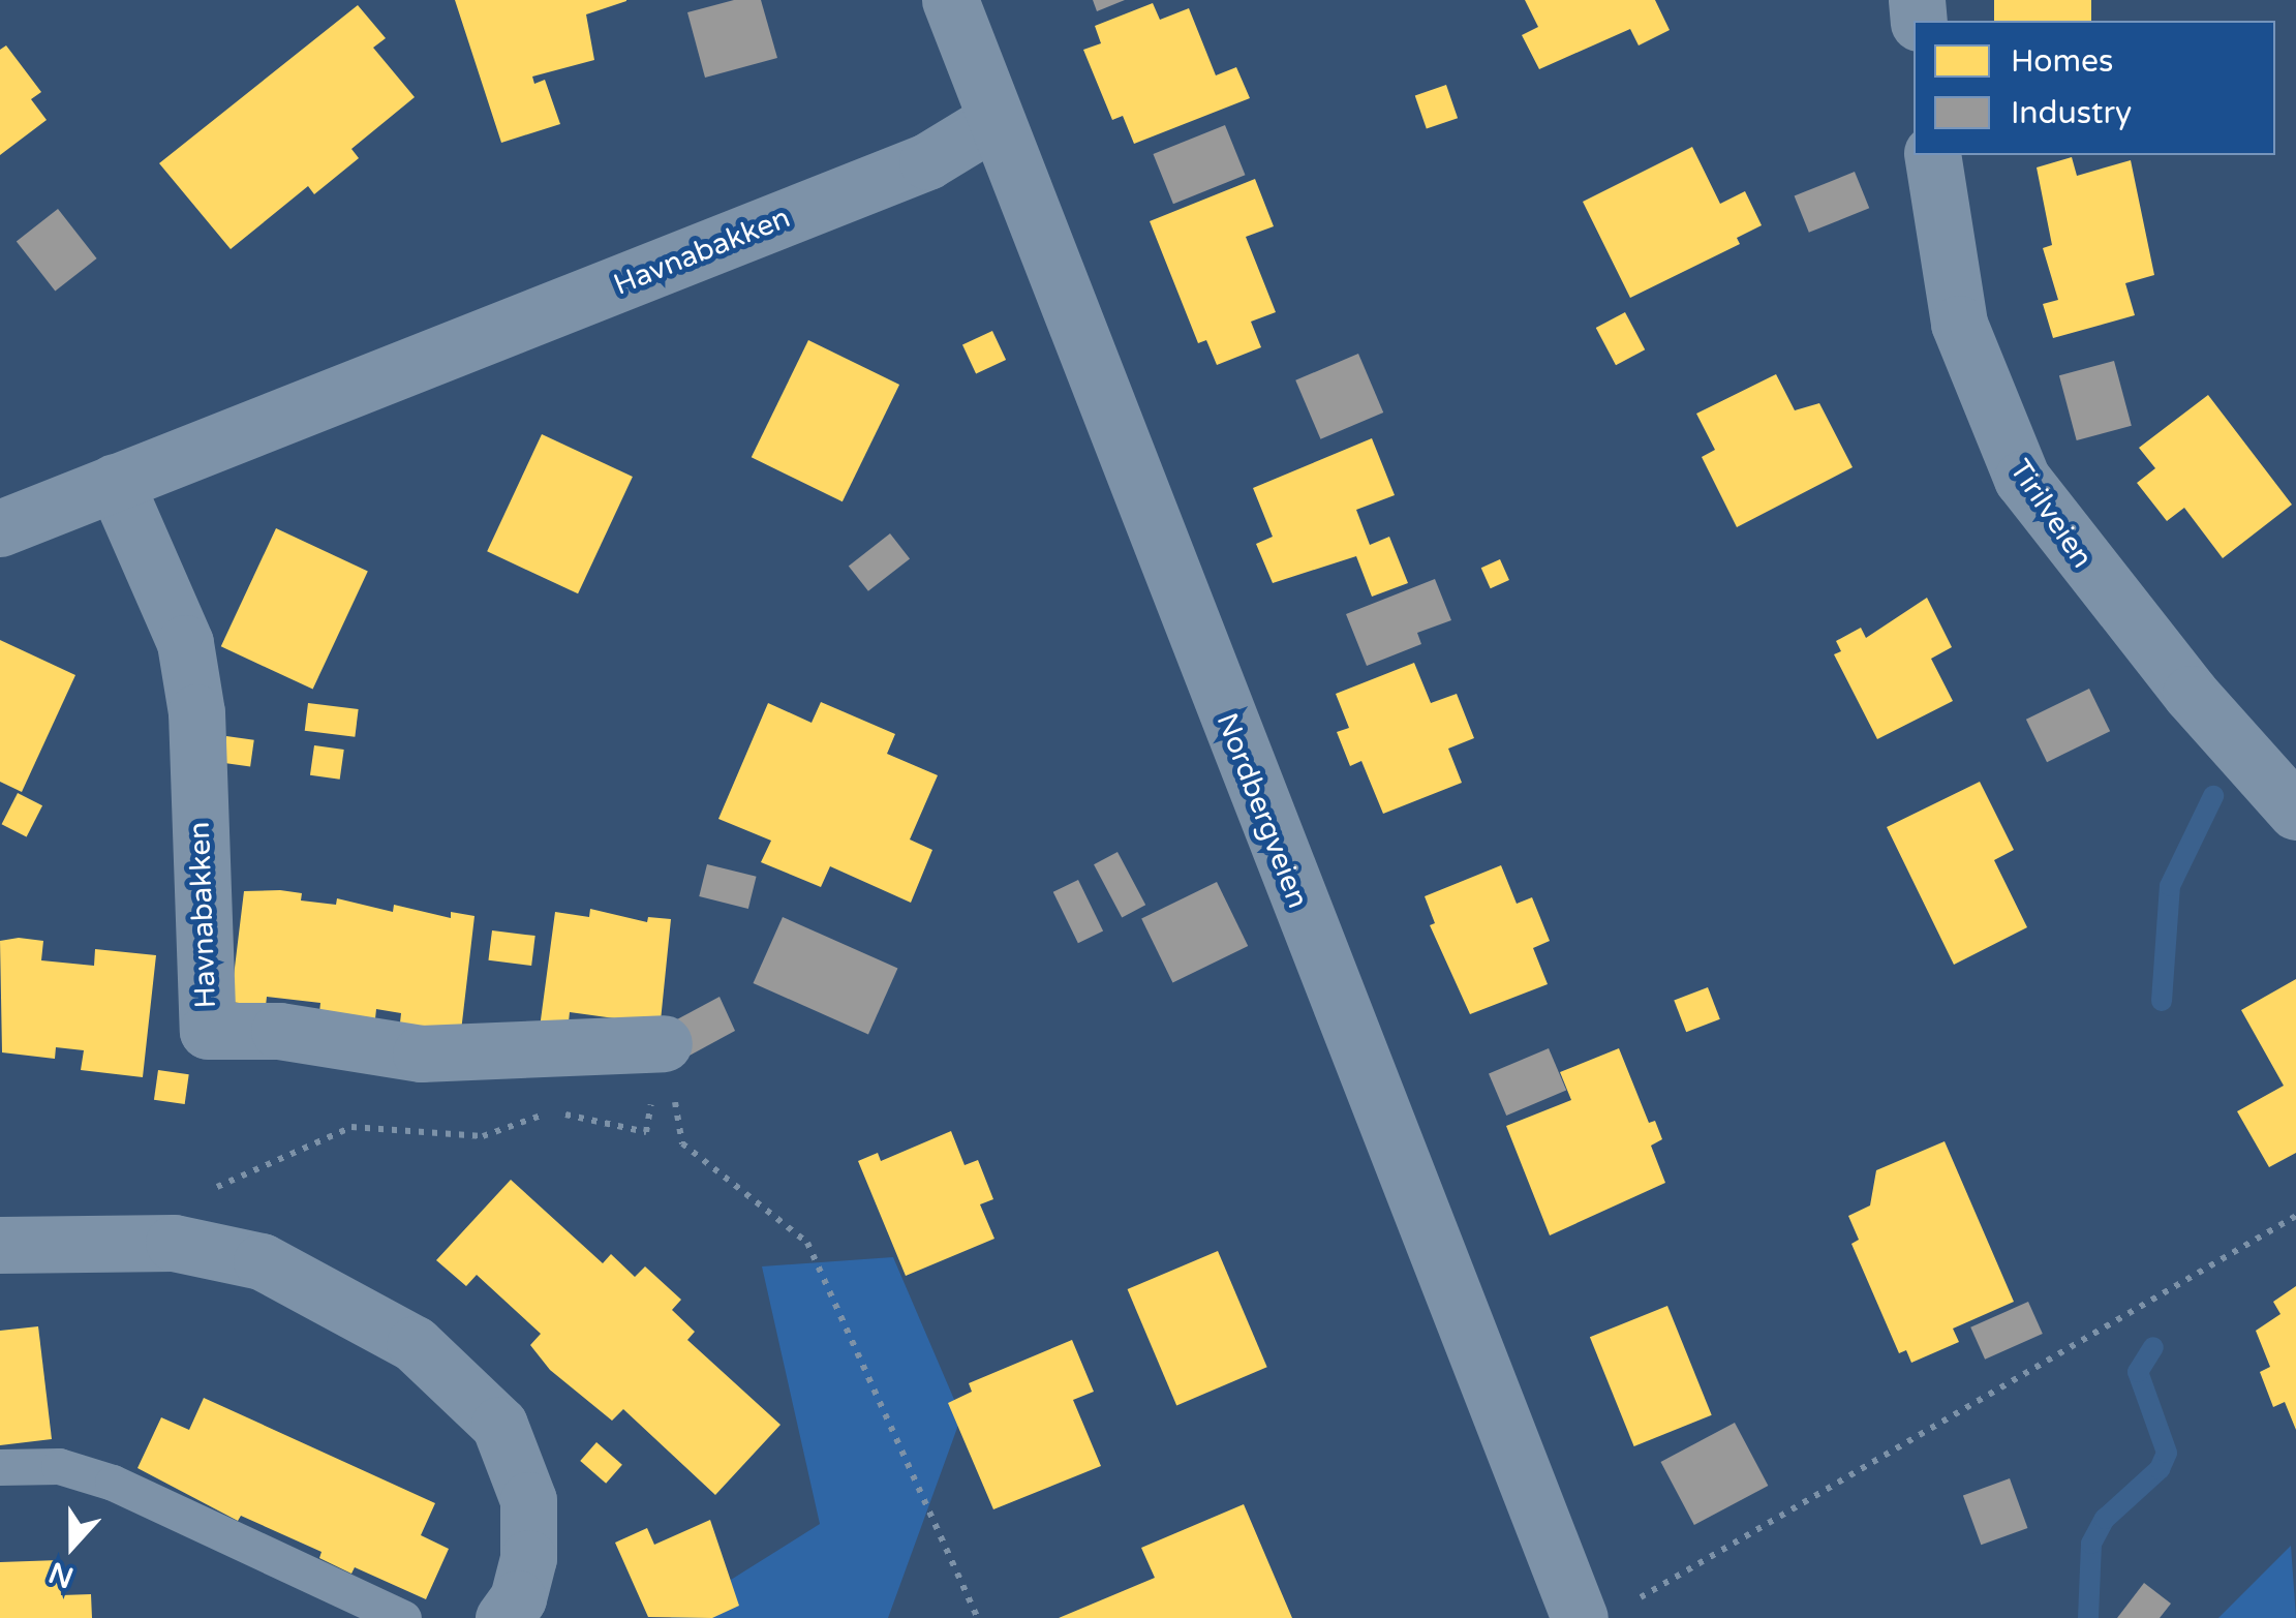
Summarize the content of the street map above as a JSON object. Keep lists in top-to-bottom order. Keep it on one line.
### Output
{"streets":{"street":["Havnabakken","Tirilveien","Nordbergveien"]},"crossings":[["Havnabakken","Nordbergveien"]],"legend":["Homes","Industry"],"north":"bottom"}
